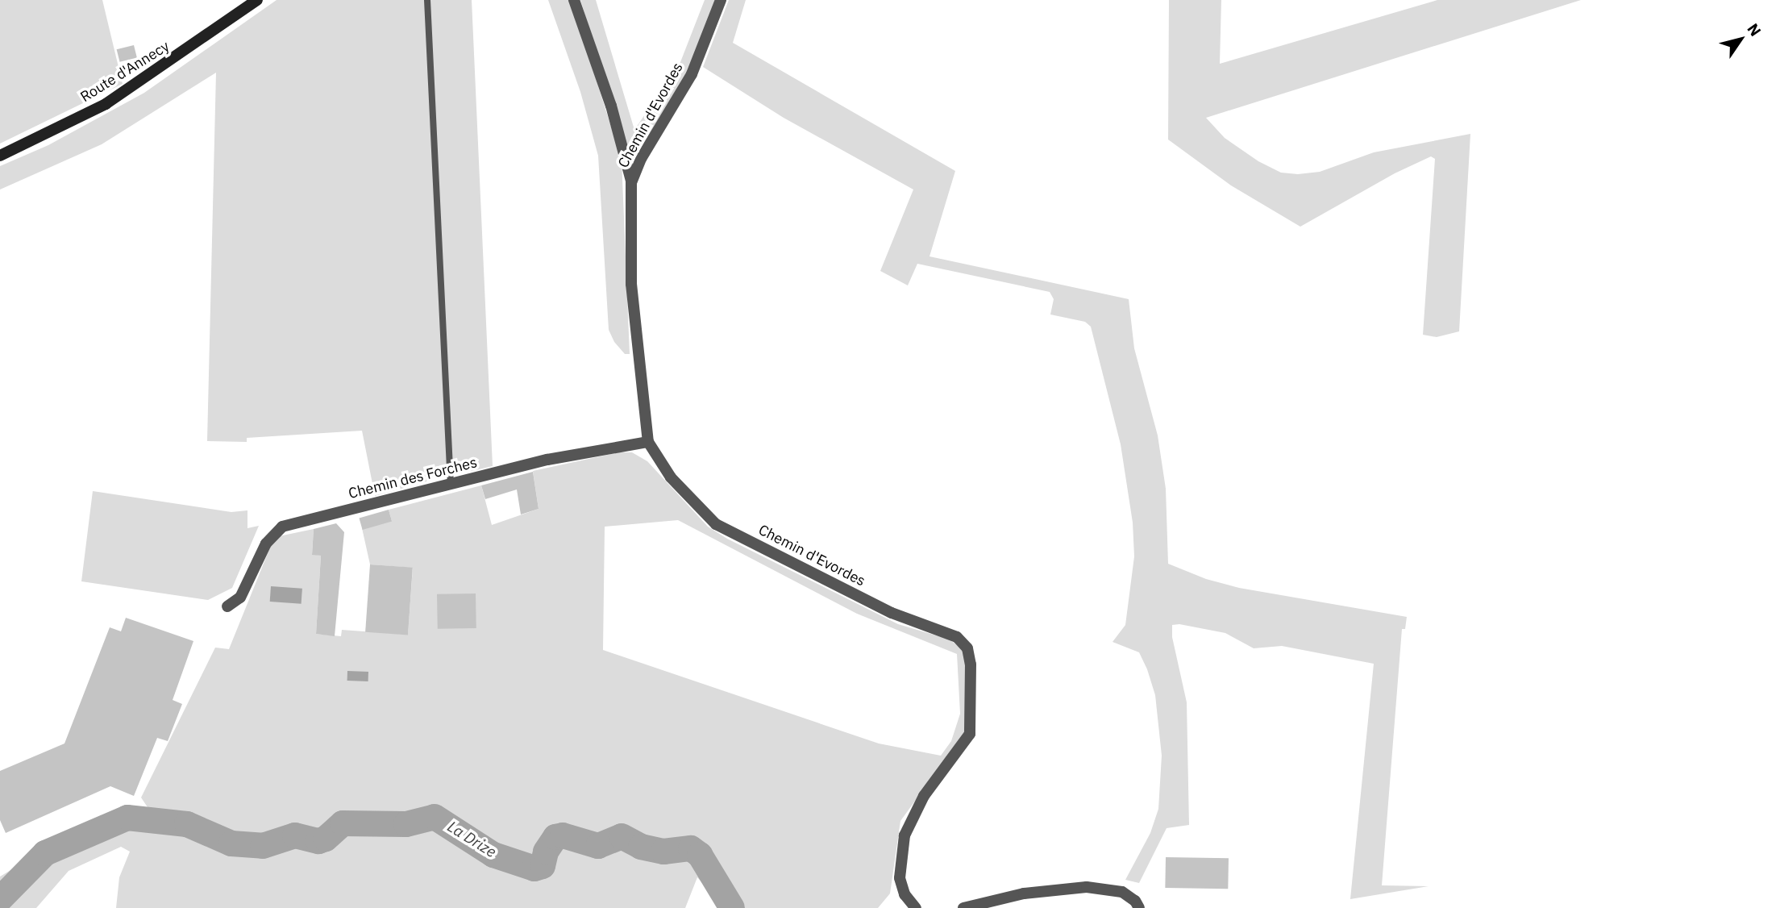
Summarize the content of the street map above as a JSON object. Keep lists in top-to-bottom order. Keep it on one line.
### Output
{"streets":{"main road":["Route d'Annecy"],"street":["Chemin d'Evordes","Chemin des Forches"]},"crossings":[["Chemin d'Evordes","Chemin des Forches"]],"water":["La Drize"],"north":"top right"}
